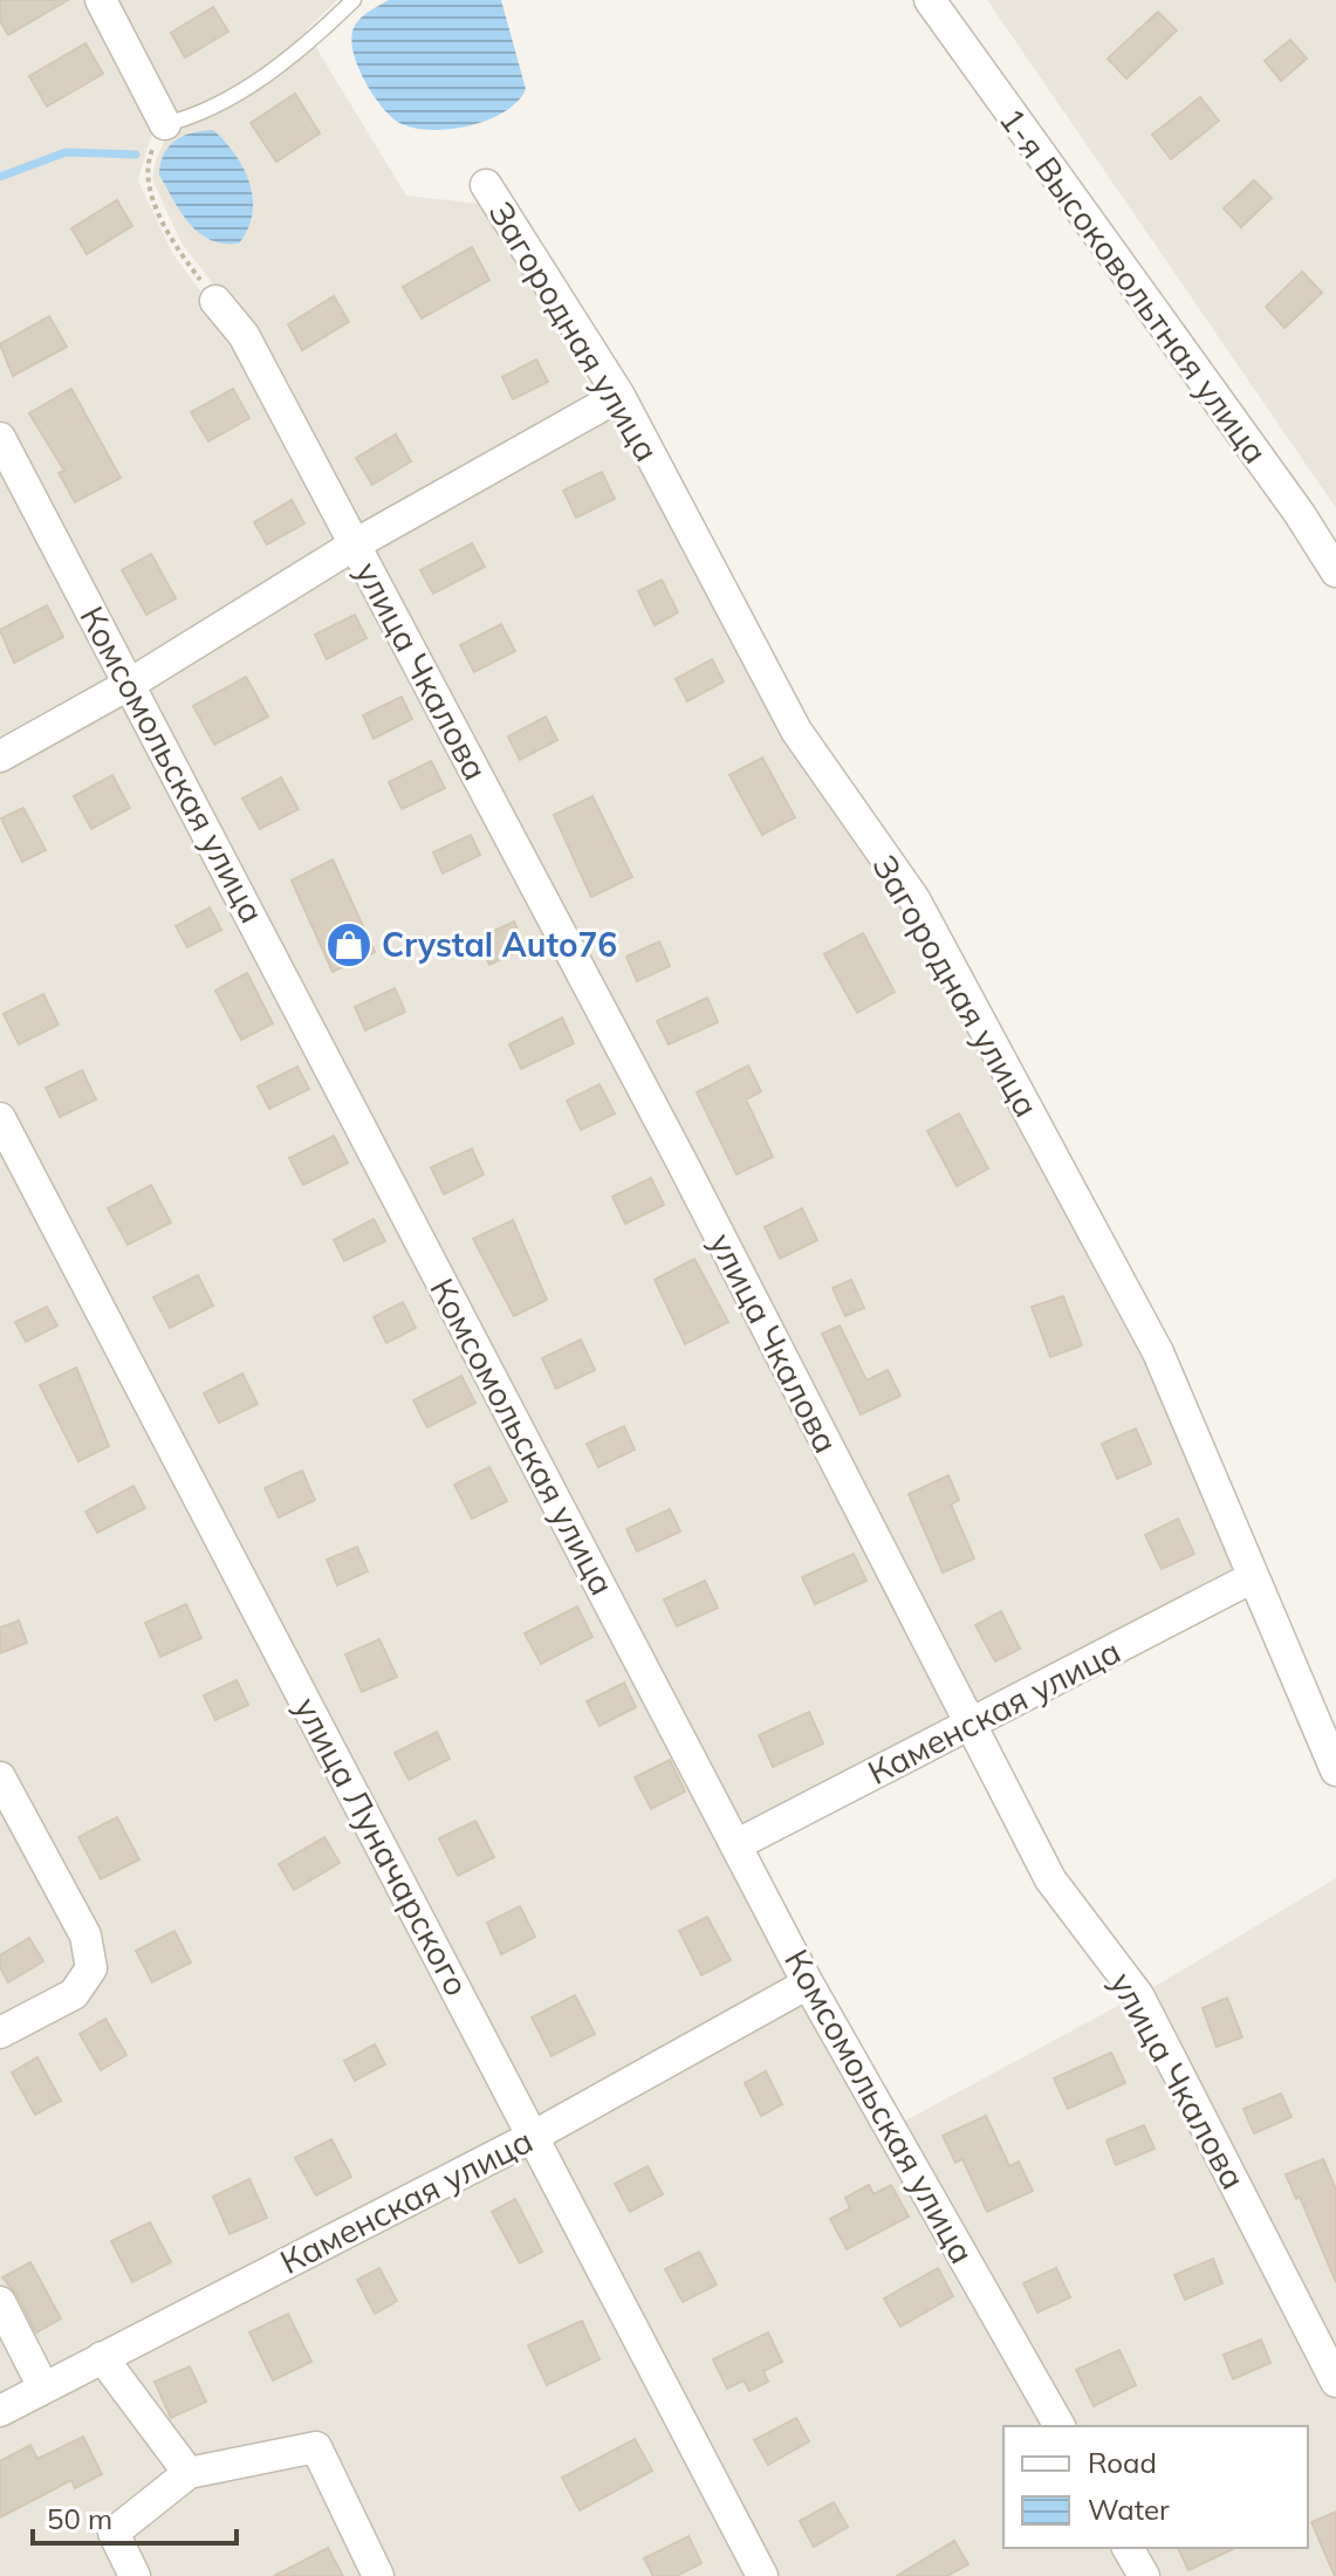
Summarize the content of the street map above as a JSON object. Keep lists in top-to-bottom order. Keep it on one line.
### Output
{"streets":{"street":["1-я Высоковольтная улица","Загородная улица","улица Чкалова","Комсомольская улица","Каменская улица","улица Луначарского"]},"crossings":[["Загородная улица","Каменская улица"],["улица Чкалова","Каменская улица"],["Комсомольская улица","Каменская улица"],["Каменская улица","улица Луначарского"]],"places":{"shop":["Crystal Auto76"]},"legend":["Road","Water"],"scale_bar":"50 m"}
